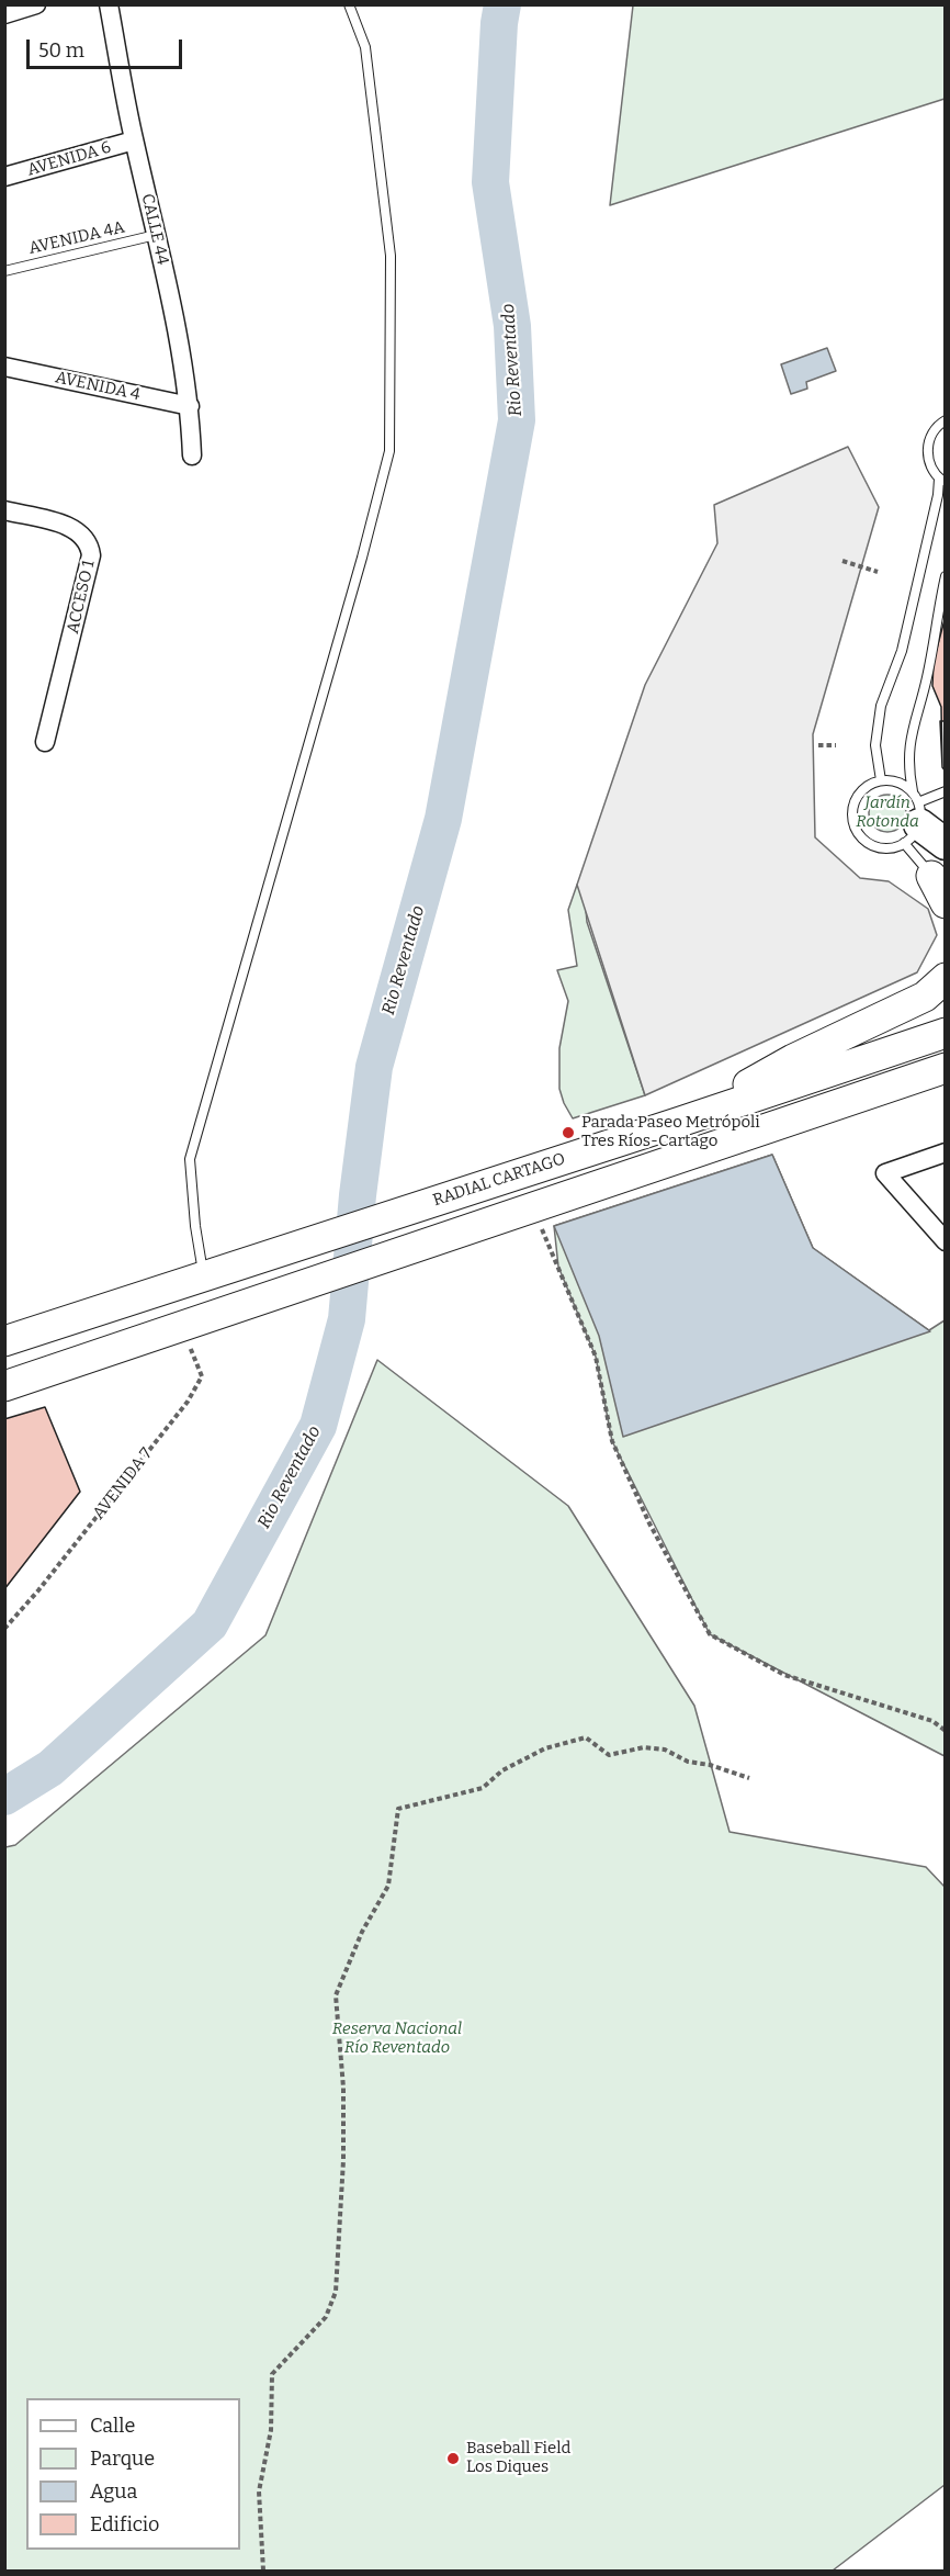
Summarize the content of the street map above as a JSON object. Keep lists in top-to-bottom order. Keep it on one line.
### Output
{"streets":{"main road":["RADIAL CARTAGO"],"street":["AVENIDA 6","CALLE 44","AVENIDA 4","ACCESO 1"],"lane":["AVENIDA 4A"],"path":["AVENIDA 7"]},"crossings":[["AVENIDA 6","CALLE 44"],["CALLE 44","AVENIDA 4A"],["CALLE 44","AVENIDA 4"]],"water":["Rio Reventado"],"parks":["Jardín Rotonda","Reserva Nacional Río Reventado"],"places":["Parada Paseo Metrópoli Tres Ríos-Cartago","Baseball Field Los Diques"],"legend":["Calle","Parque","Agua","Edificio"],"scale_bar":"50 m"}
